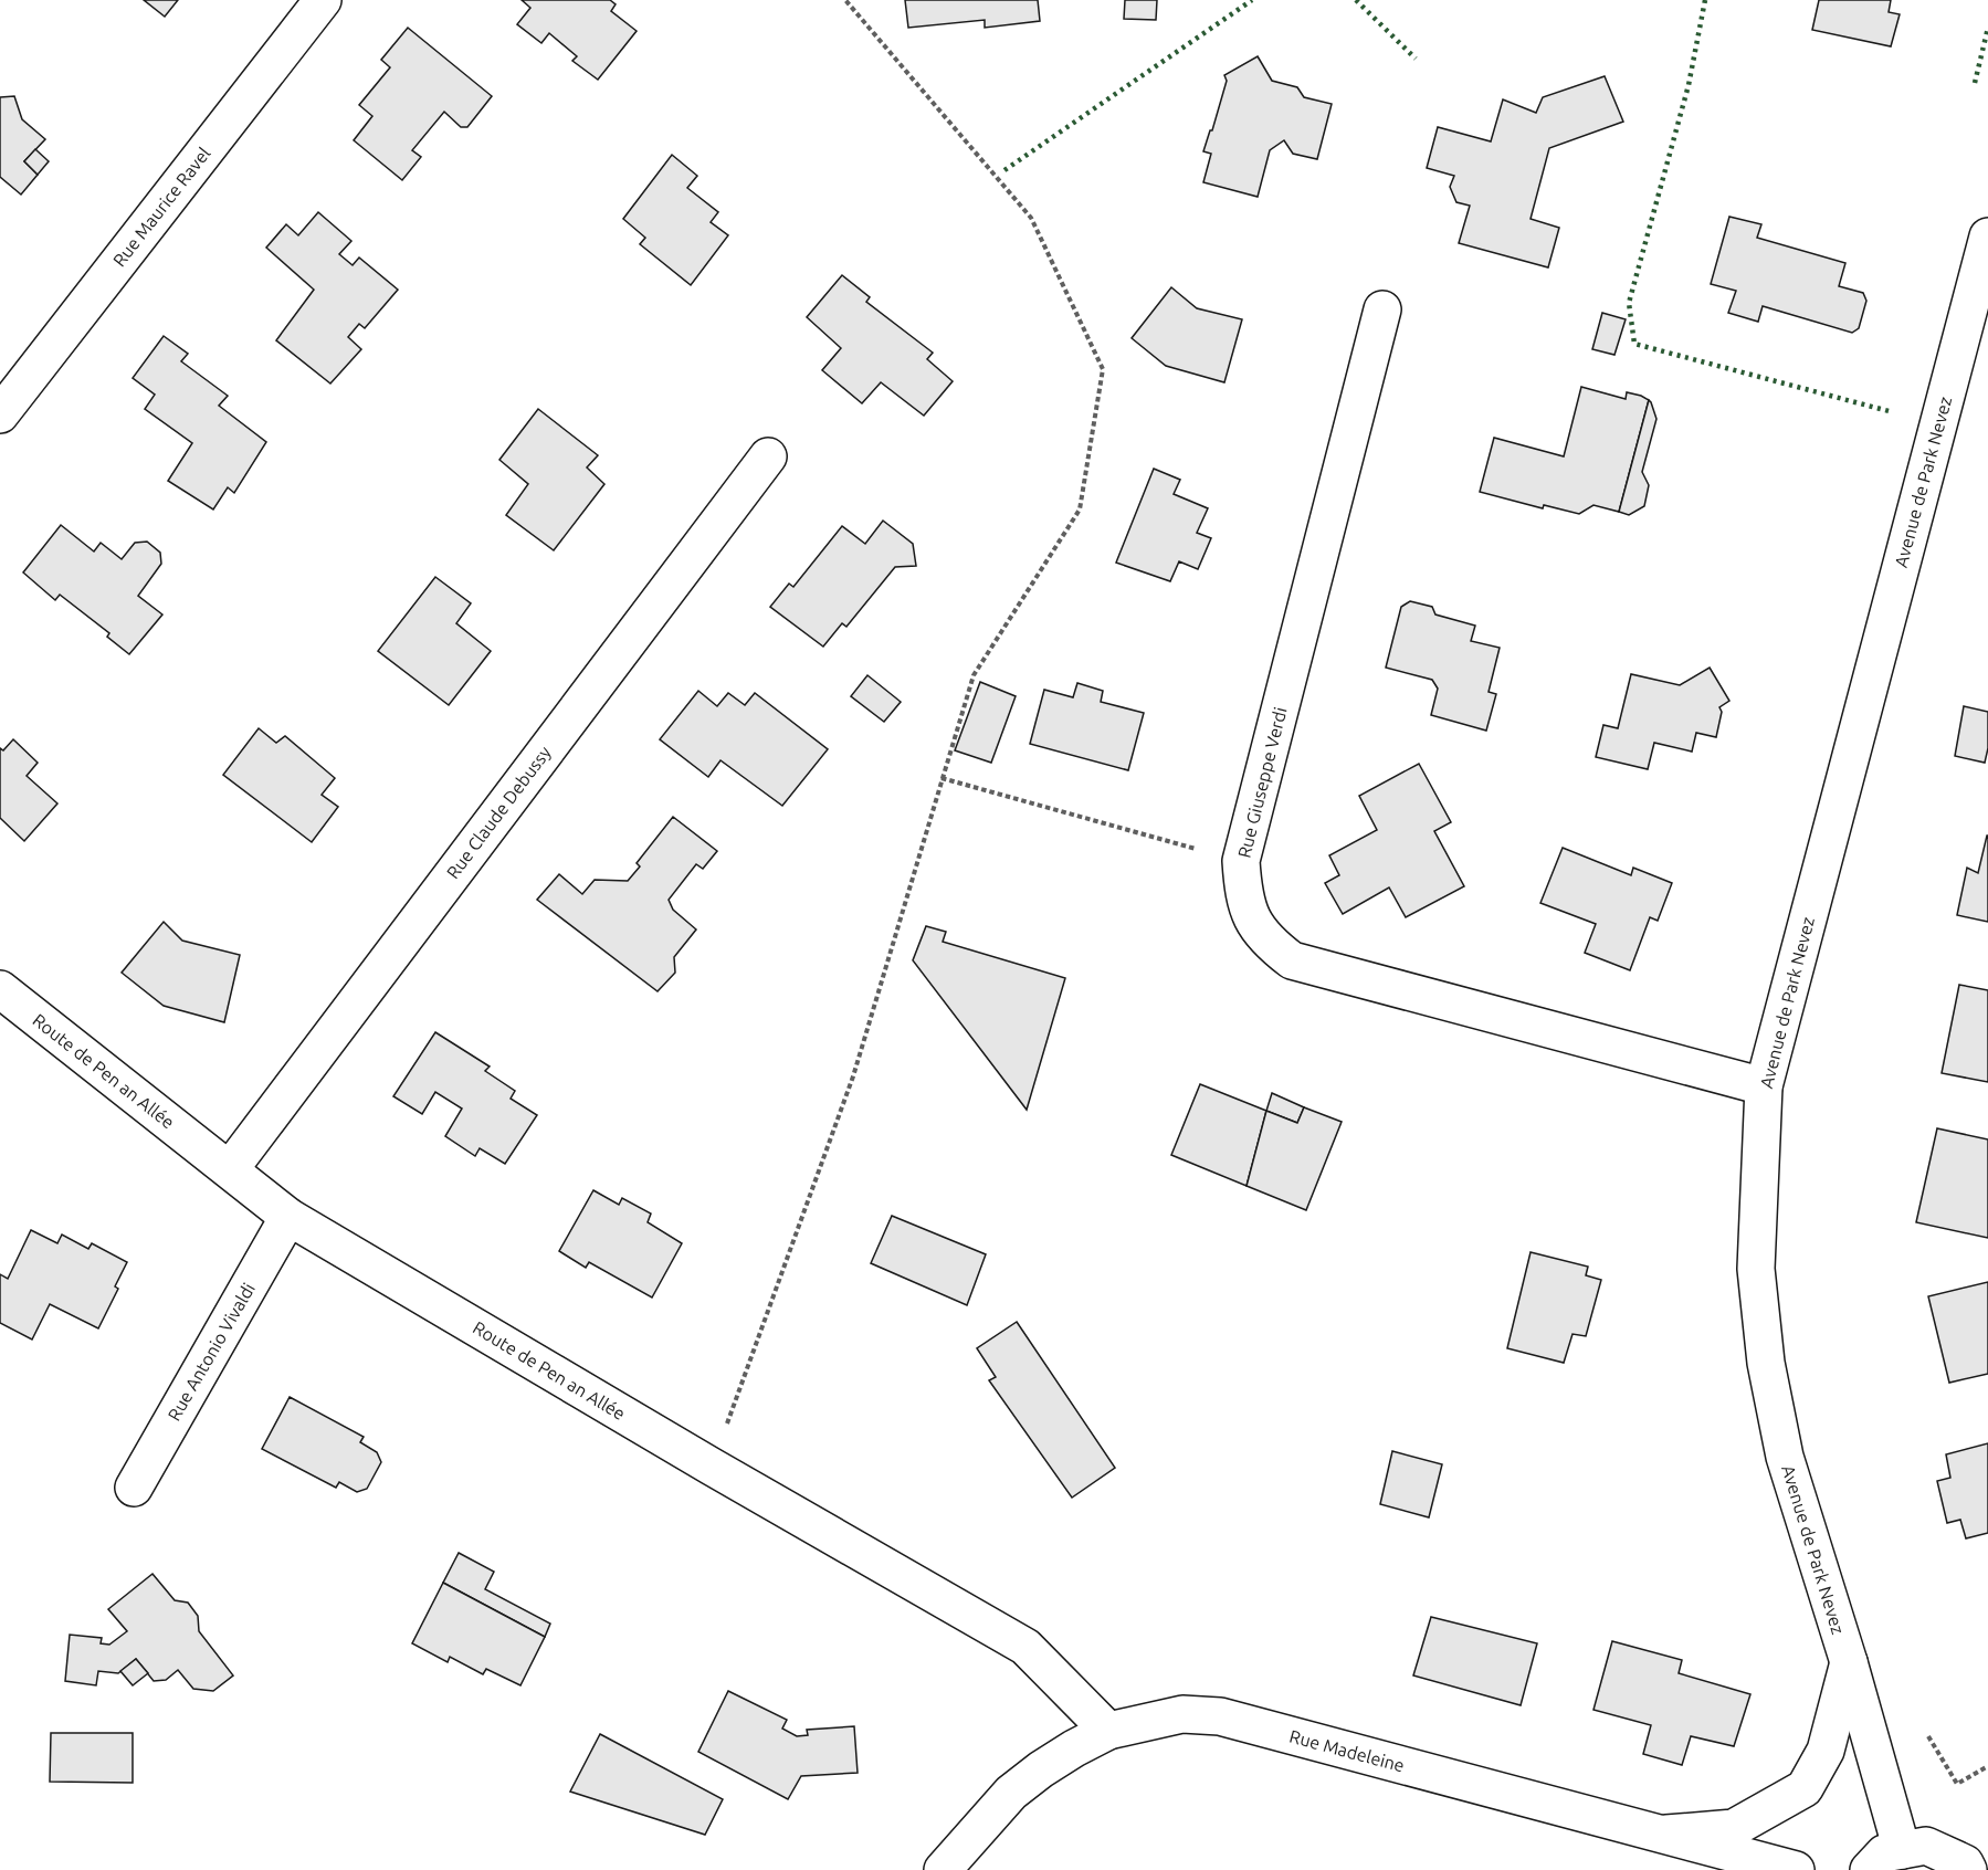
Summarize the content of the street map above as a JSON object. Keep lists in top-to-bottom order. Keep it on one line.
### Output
{"streets":{"street":["Rue Maurice Ravel","Avenue de Park Nevez","Rue Giuseppe Verdi","Rue Claude Debussy","Route de Pen an Allée","Rue Antonio Vivaldi","Rue Madeleine"]},"crossings":[["Avenue de Park Nevez","Rue Giuseppe Verdi"],["Rue Claude Debussy","Route de Pen an Allée"],["Route de Pen an Allée","Rue Antonio Vivaldi"],["Route de Pen an Allée","Rue Madeleine"]]}
